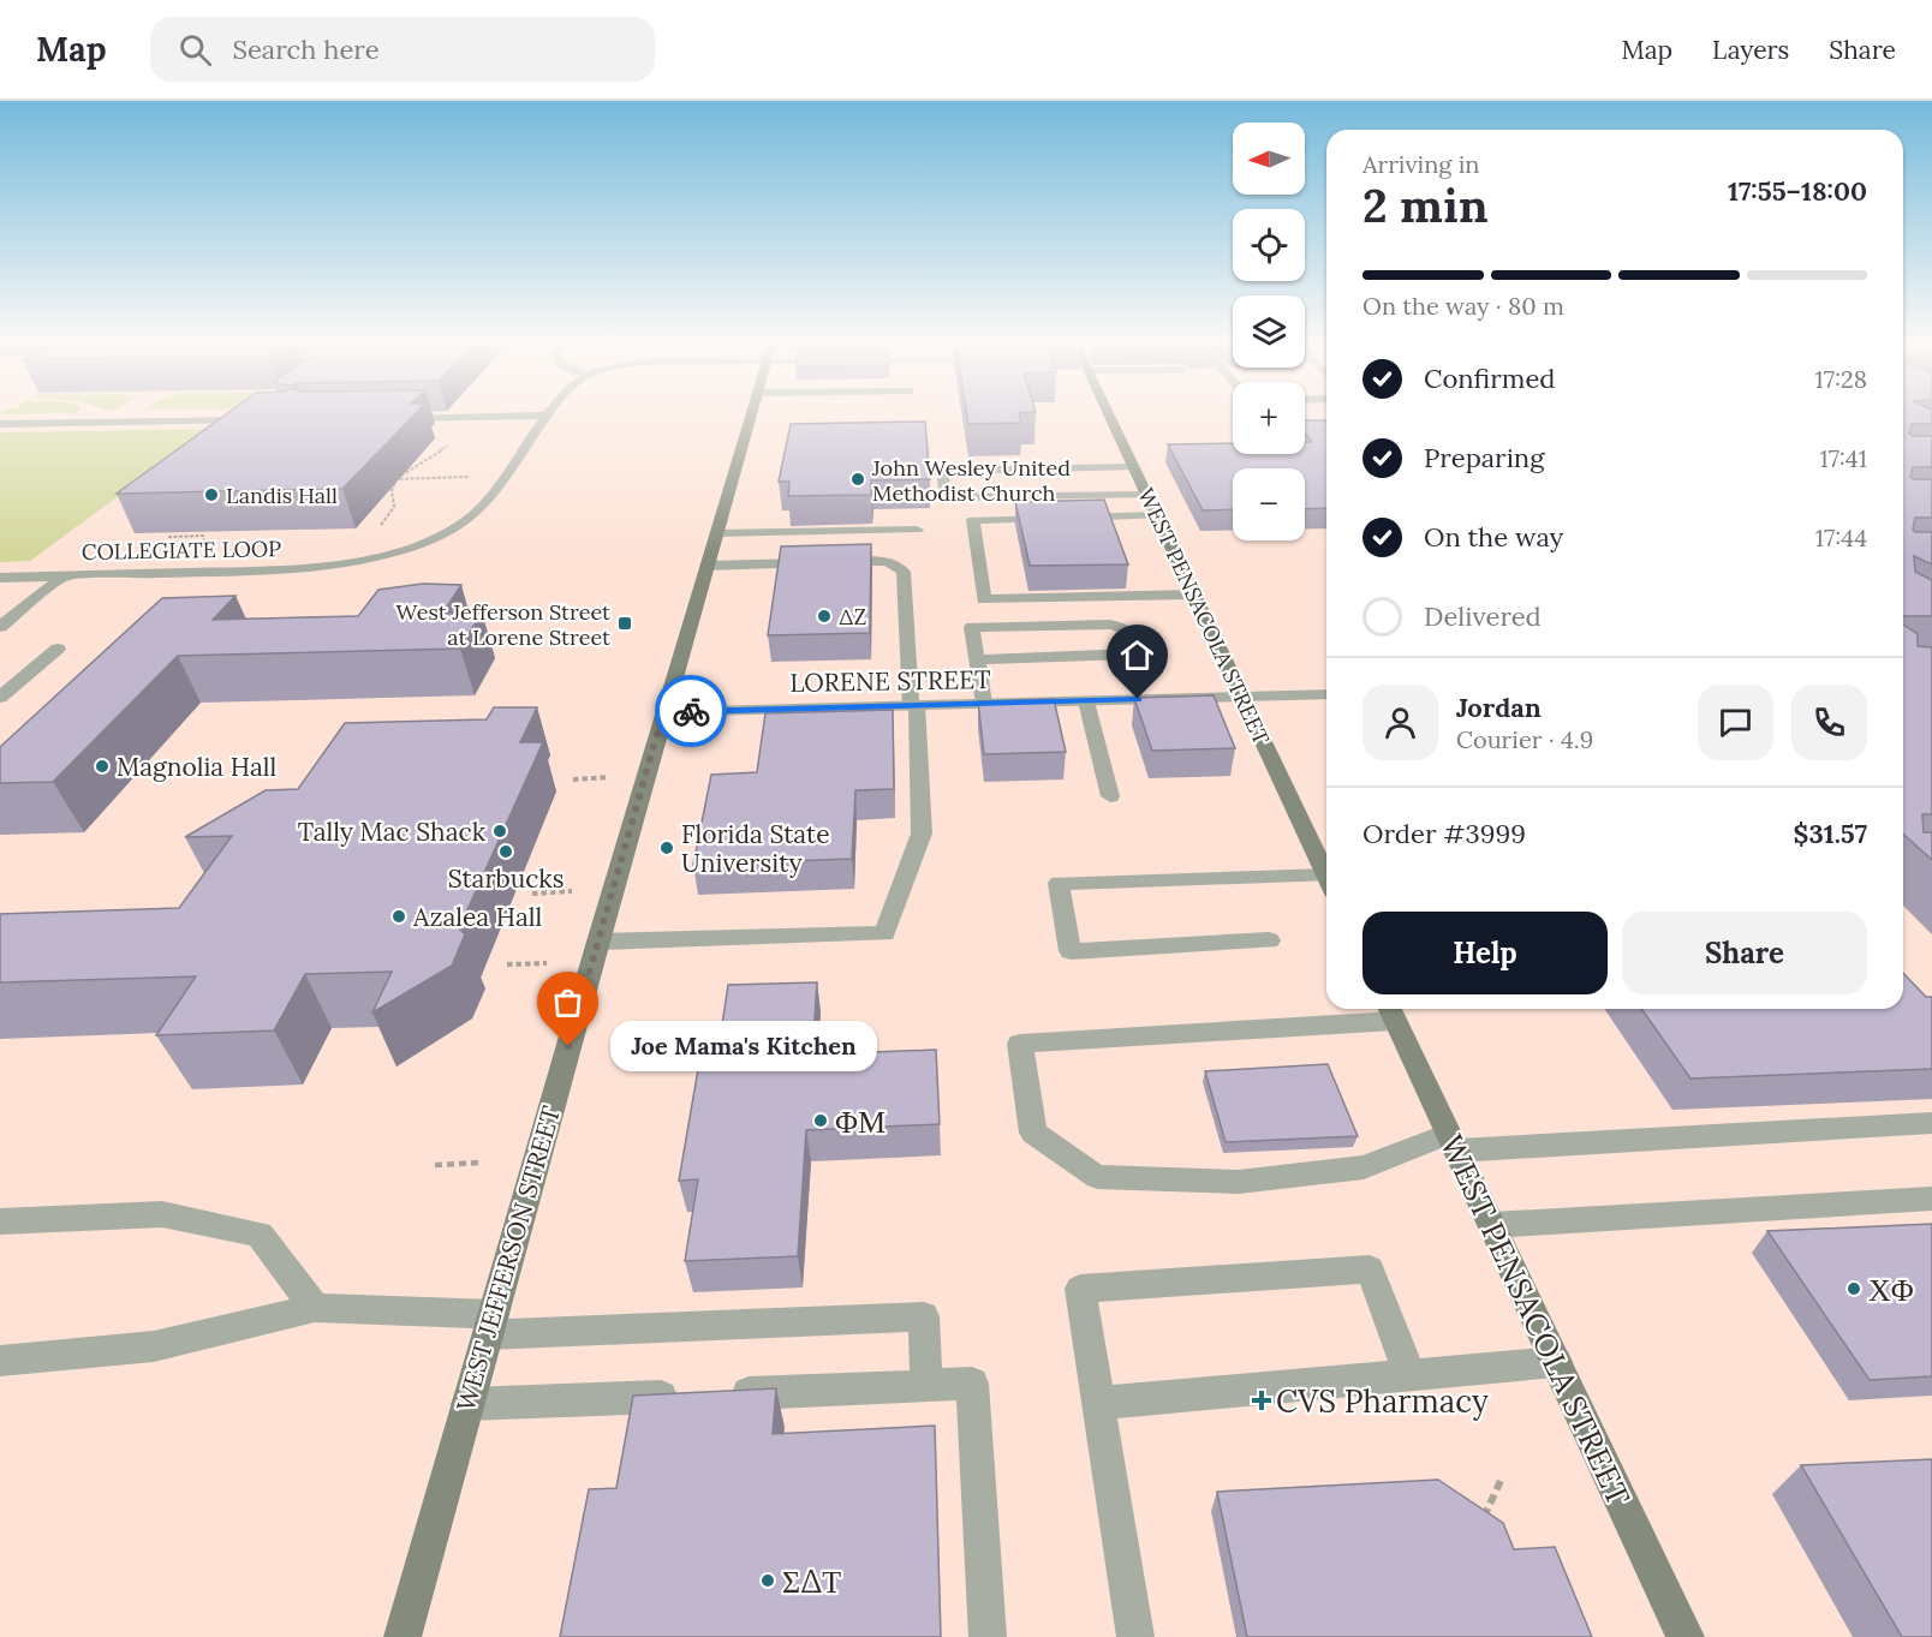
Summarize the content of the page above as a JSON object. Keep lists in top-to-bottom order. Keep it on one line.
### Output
{"streets":{"street":["COLLEGIATE LOOP","WEST PENSACOLA STREET","LORENE STREET","WEST JEFFERSON STREET"]},"crossings":[["WEST PENSACOLA STREET","LORENE STREET"],["LORENE STREET","WEST JEFFERSON STREET"]],"places":{"other":["John Wesley United Methodist Church","Landis Hall","ΔΖ","Magnolia Hall","Tally Mac Shack","Florida State University","Starbucks","Azalea Hall","Joe Mama's Kitchen","ΦΜ","ΧΦ","ΣΔΤ"],"transit":["West Jefferson Street at Lorene Street"],"health":["CVS Pharmacy"]},"north":"left","page":{"header":"Map","search":"Search here","nav":["Map","Layers","Share"],"map_buttons":["+","−"],"heading":["2 min","Arriving in","17:55–18:00"],"panel":["Jordan","Courier · 4.9","Order #3999","$31.57"],"bar":"On the way · 80 m","list":[["Confirmed","17:28"],["Preparing","17:41"],["On the way","17:44"],"Delivered"],"buttons":["Help","Share"],"bubble":"Joe Mama's Kitchen"}}
